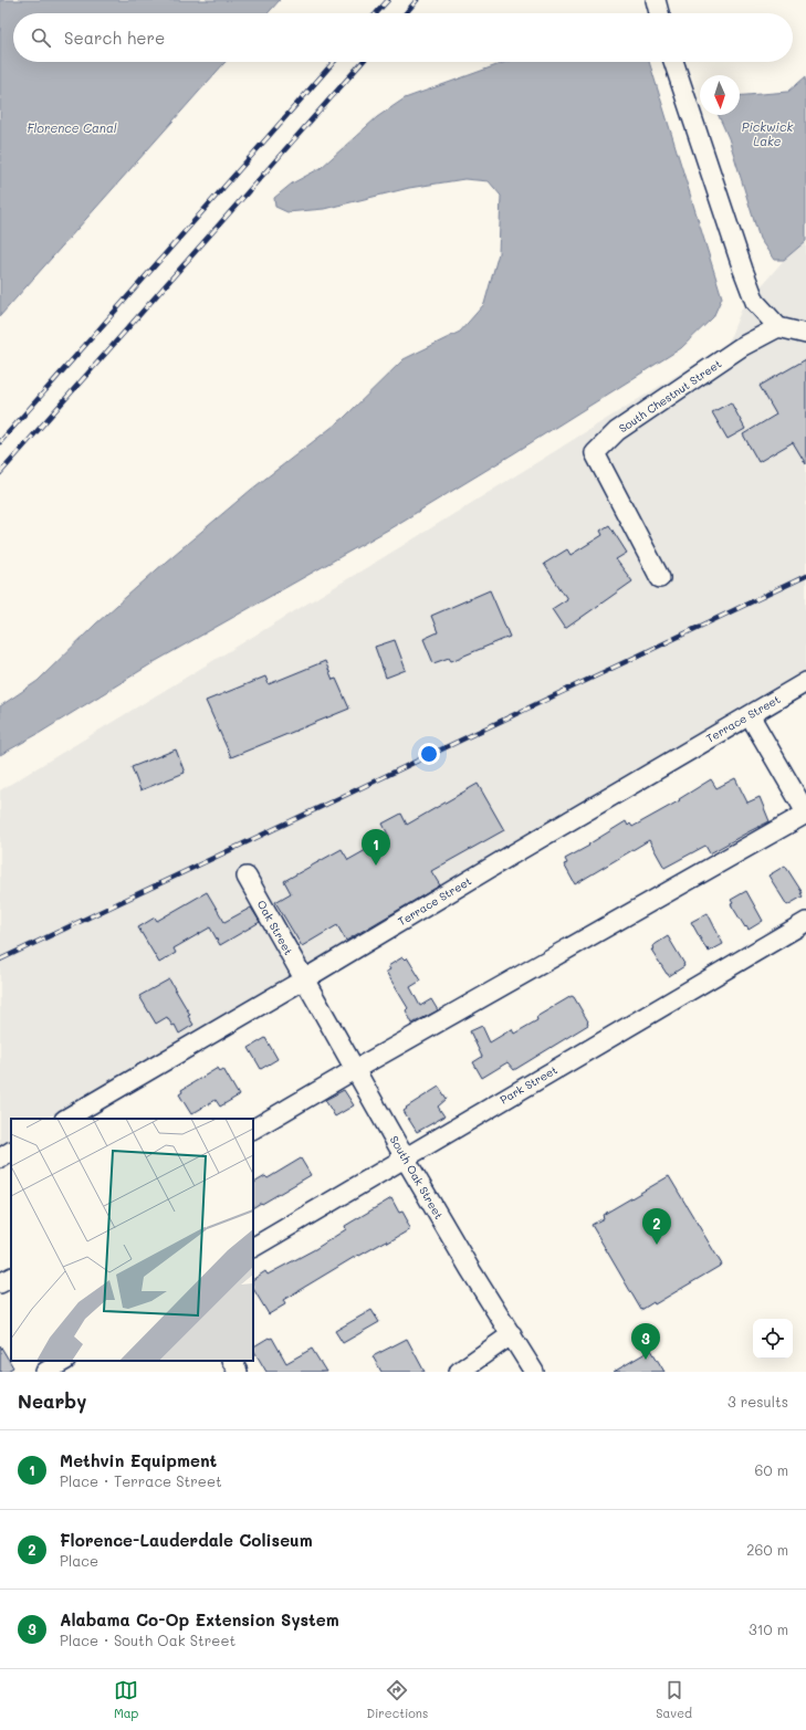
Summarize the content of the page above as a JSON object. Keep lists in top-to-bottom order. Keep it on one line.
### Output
{"streets":{"street":["South Chestnut Street","Terrace Street","Oak Street","Park Street","South Oak Street"]},"crossings":[["Terrace Street","Oak Street"],["Terrace Street","South Oak Street"],["Oak Street","South Oak Street"],["Park Street","South Oak Street"]],"water":["Pickwick Lake","Florence Canal"],"north":"bottom","page":{"search":"Search here","pins":["1","2","3"],"heading":["Nearby","3 results"],"list":[{"mark":"1","name":"Methvin Equipment","note":"Place · Terrace Street","value":"60 m"},{"mark":"2","name":"Florence-Lauderdale Coliseum","note":"Place","value":"260 m"},{"mark":"3","name":"Alabama Co-Op Extension System","note":"Place · South Oak Street","value":"310 m"}],"nav":["Map","Directions","Saved"]}}
